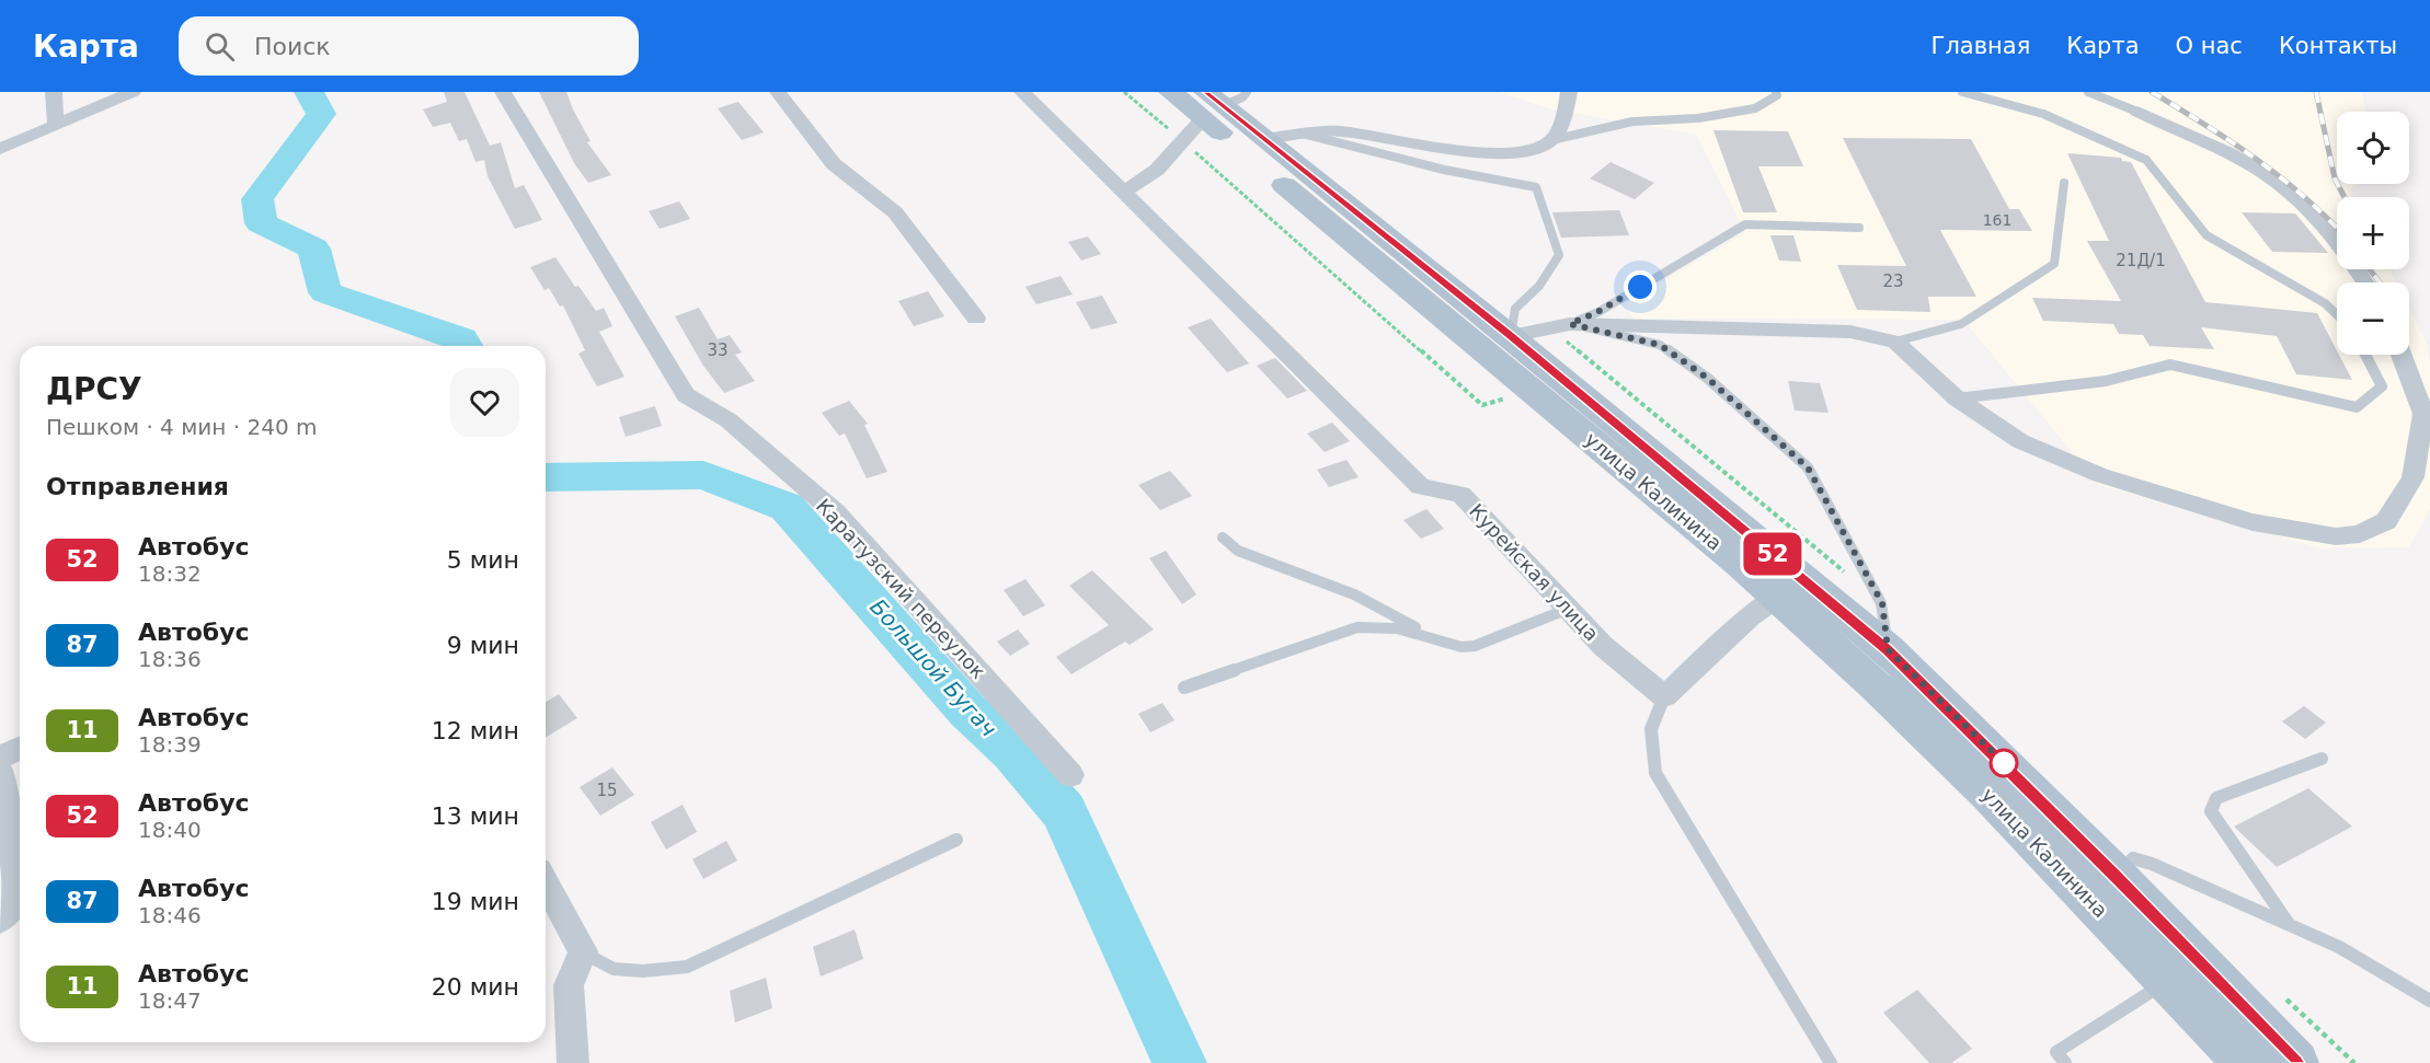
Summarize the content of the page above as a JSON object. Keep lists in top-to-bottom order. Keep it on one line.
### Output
{"streets":{"main road":["улица Калинина"],"street":["Курейская улица","Каратузский переулок"]},"water":["Большой Бугач"],"lines":["bus line 52"],"house_numbers":["161","21Д/1","23","33","15"],"page":{"header":"Карта","search":"Поиск","nav":["Главная","Карта","О нас","Контакты"],"on_map":"52","map_buttons":["+","−"],"heading":[["ДРСУ","Пешком · 4 мин · 240 m"],"Отправления"],"list":[{"mark":"52","name":"Автобус","note":"18:32","value":"5 мин"},{"mark":"87","name":"Автобус","note":"18:36","value":"9 мин"},{"mark":"11","name":"Автобус","note":"18:39","value":"12 мин"},{"mark":"52","name":"Автобус","note":"18:40","value":"13 мин"},{"mark":"87","name":"Автобус","note":"18:46","value":"19 мин"},{"mark":"11","name":"Автобус","note":"18:47","value":"20 мин"}]}}
